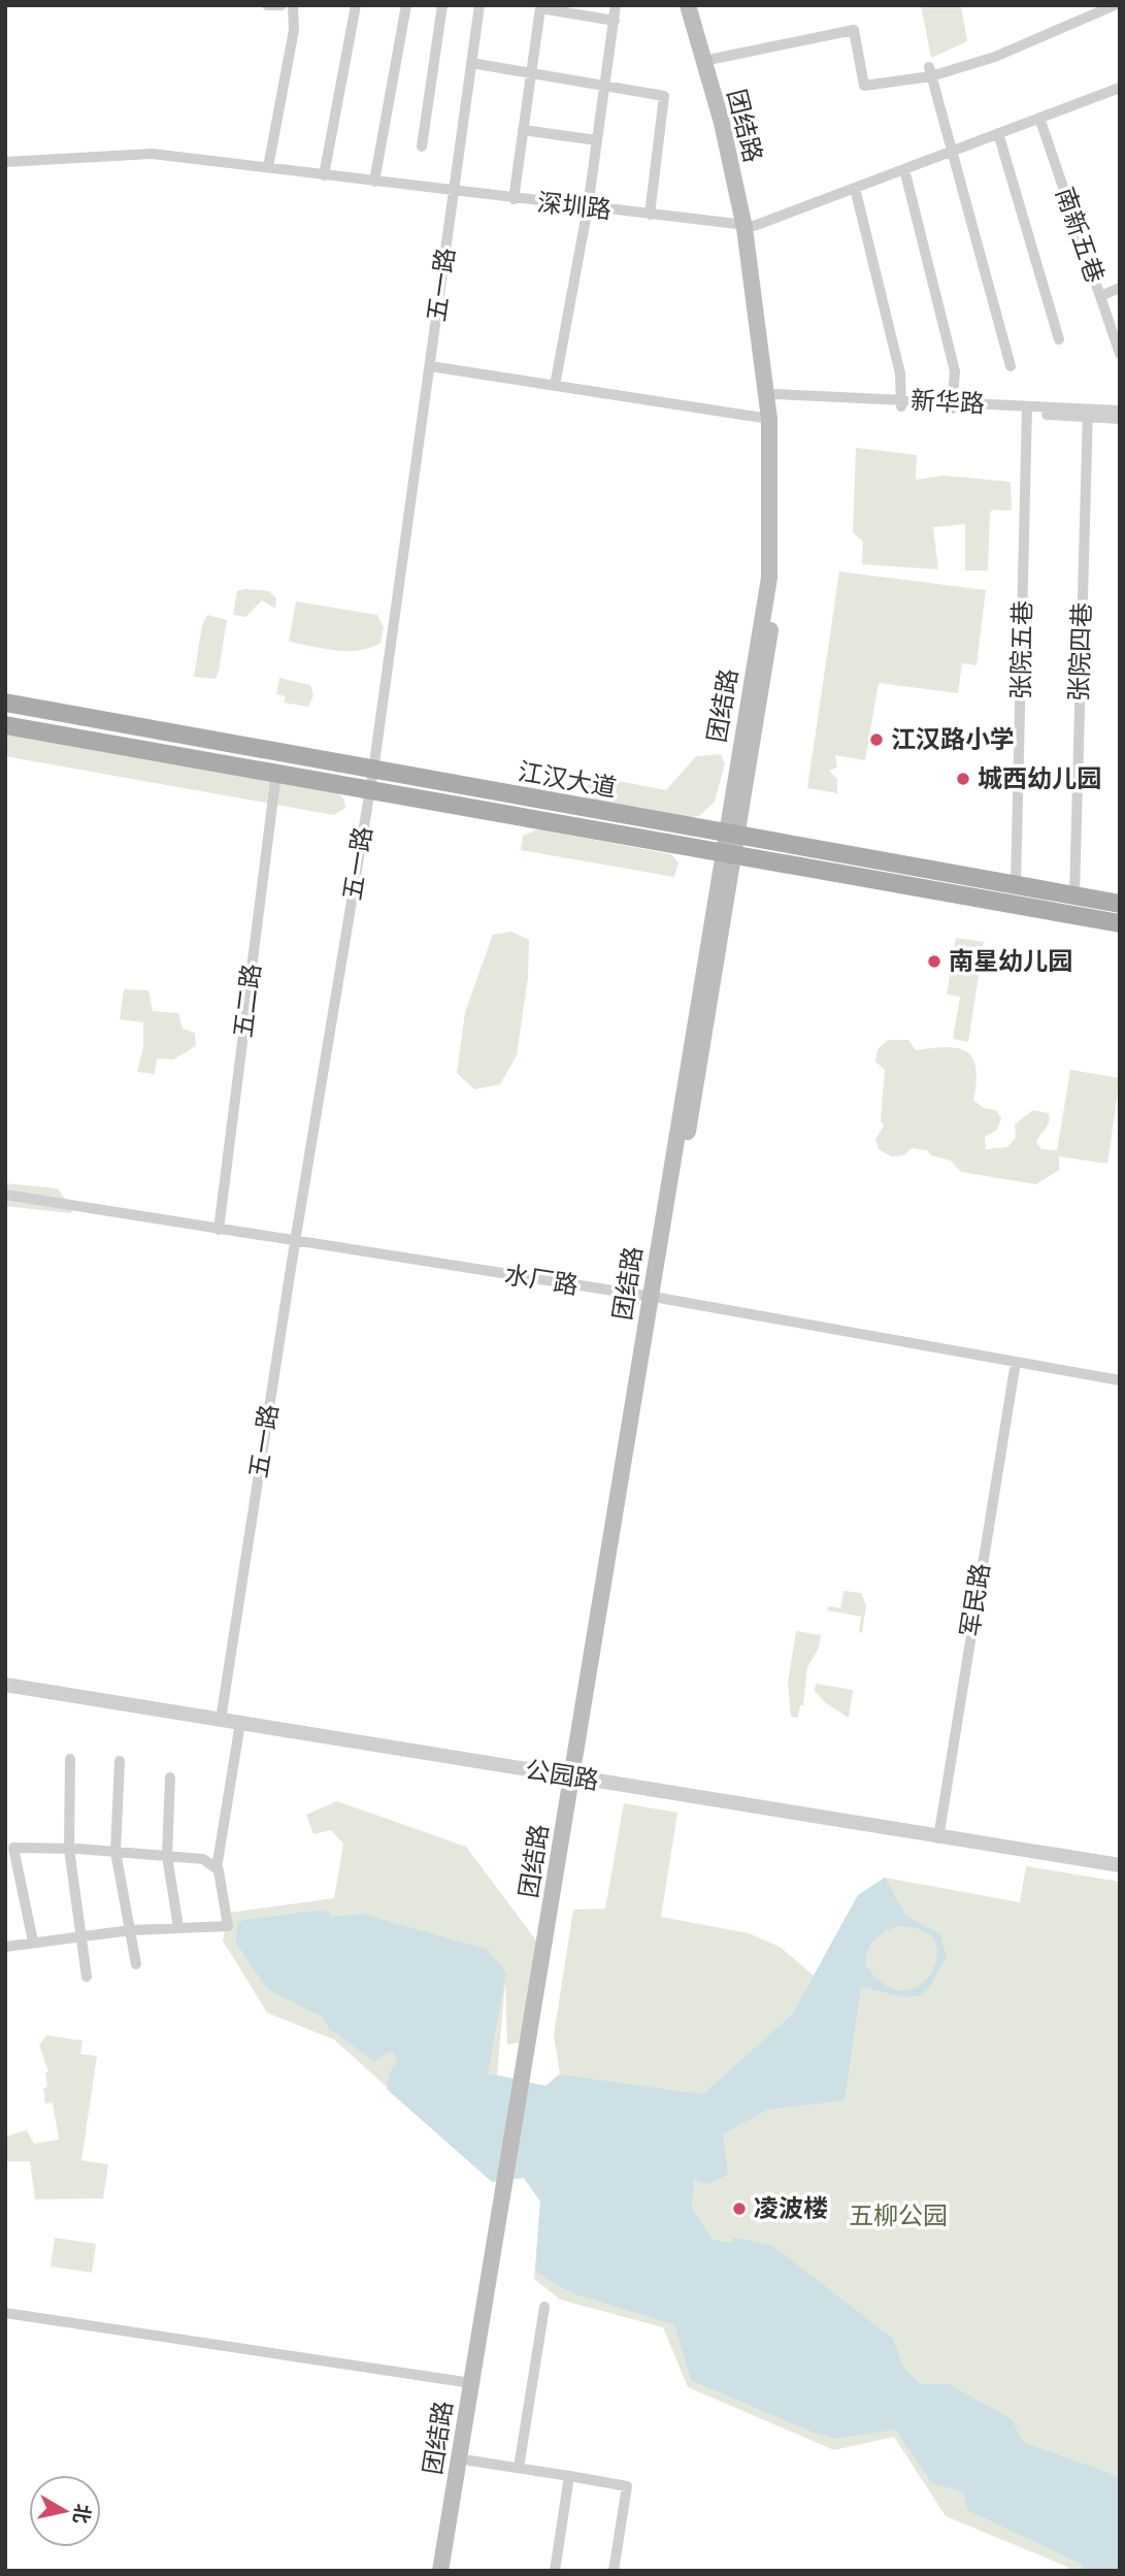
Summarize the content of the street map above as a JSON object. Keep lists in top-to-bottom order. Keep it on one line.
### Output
{"streets":{"main road":["团结路","江汉大道"],"street":["深圳路","南新五巷","五一路","新华路","张院五巷","张院四巷","五二路","水厂路","军民路","公园路"]},"crossings":[["团结路","深圳路"],["团结路","新华路"],["团结路","江汉大道"],["团结路","水厂路"],["团结路","公园路"],["深圳路","南新五巷"],["深圳路","五一路"],["五一路","江汉大道"],["五一路","水厂路"],["五一路","公园路"],["新华路","张院五巷"],["新华路","张院四巷"],["张院五巷","江汉大道"],["张院四巷","江汉大道"],["江汉大道","五二路"],["五二路","水厂路"],["水厂路","军民路"],["军民路","公园路"]],"parks":["五柳公园"],"places":["江汉路小学","城西幼儿园","南星幼儿园","凌波楼"],"north":"right"}
